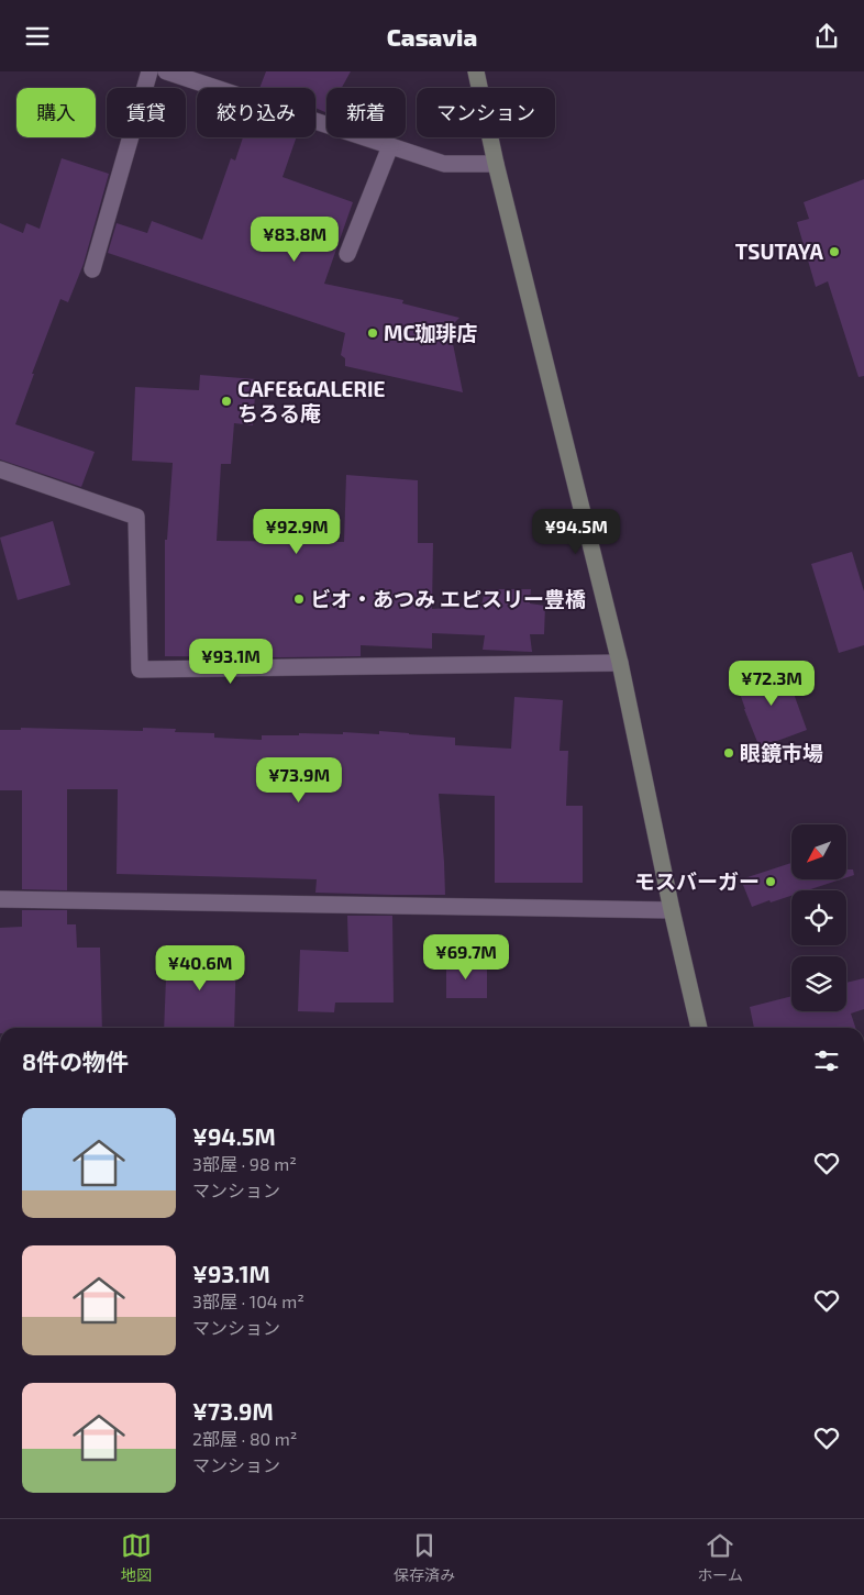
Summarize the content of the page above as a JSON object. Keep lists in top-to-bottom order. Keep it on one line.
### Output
{"places":["TSUTAYA","MC珈琲店","CAFE&GALERIE ちろる庵","ビオ・あつみ エピスリー豊橋","眼鏡市場","モスバーガー"],"north":"bottom left","page":{"header":"Casavia","chip":["購入","賃貸","絞り込み","新着","マンション"],"price":["¥83.8M","¥92.9M","¥94.5M","¥93.1M","¥72.3M","¥73.9M","¥69.7M","¥40.6M"],"heading":"8件の物件","list":[{"name":"¥94.5M","note":"3部屋 · 98 m² · マンション"},{"name":"¥93.1M","note":"3部屋 · 104 m² · マンション"},{"name":"¥73.9M","note":"2部屋 · 80 m² · マンション"}],"tabs":["地図","保存済み","ホーム"]}}
